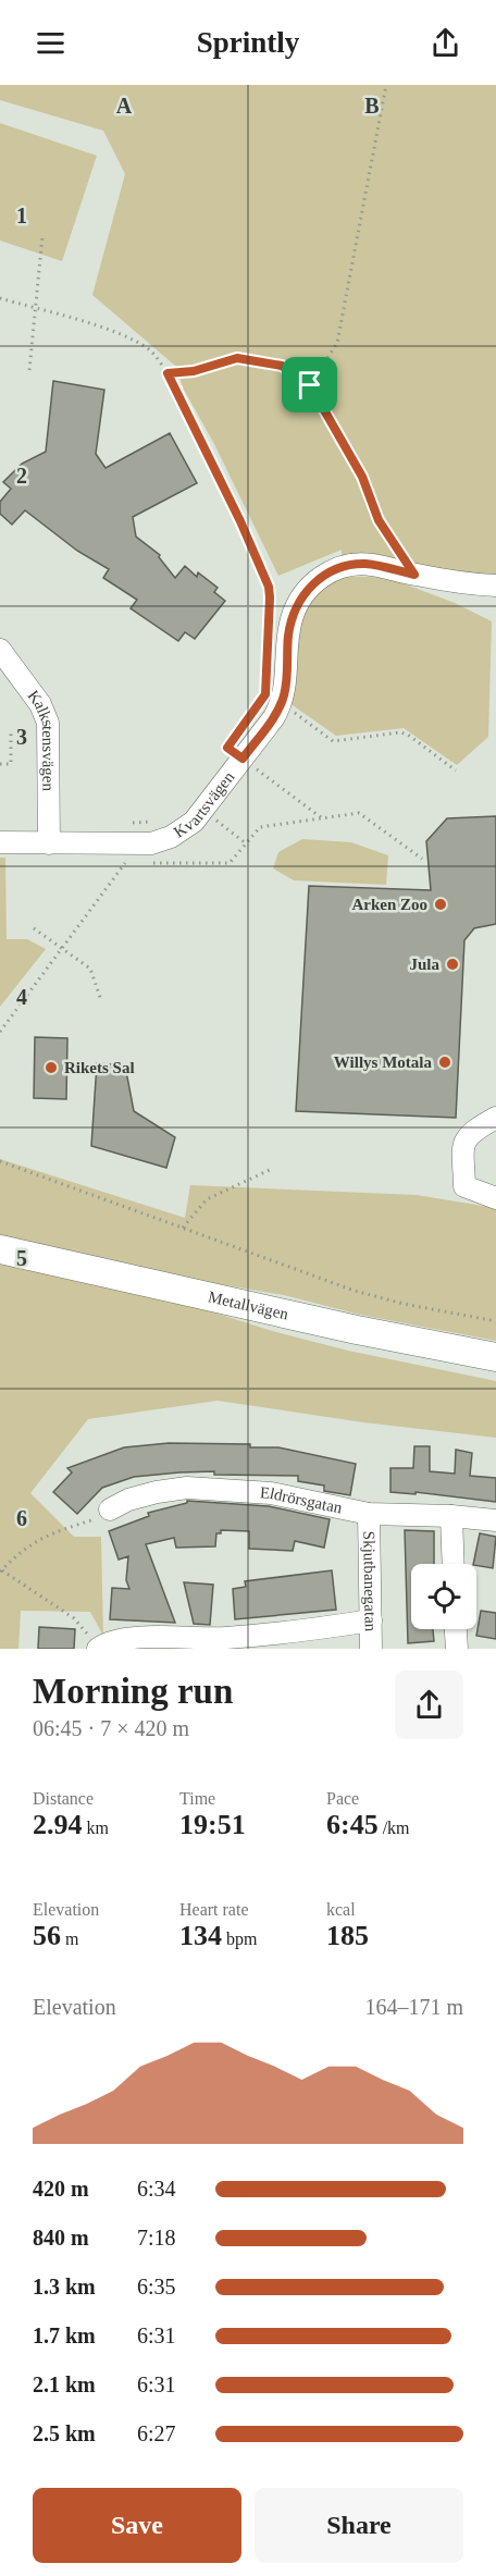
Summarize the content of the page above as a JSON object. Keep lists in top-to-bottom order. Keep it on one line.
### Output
{"streets":{"main road":["Metallvägen"],"street":["Kalkstensvägen","Kvartsvägen","Eldrörsgatan","Skjutbanegatan"]},"crossings":[["Kalkstensvägen","Kvartsvägen"],["Eldrörsgatan","Skjutbanegatan"]],"places":["Arken Zoo","Jula","Willys Motala","Rikets Sal"],"page":{"header":"Sprintly","heading":["Morning run","06:45 · 7 × 420 m"],"stats":[["Distance","2.94 km"],["Time","19:51"],["Pace","6:45 /km"],["Elevation","56 m"],["Heart rate","134 bpm"],["kcal","185"]],"chart":["Elevation","164–171 m"],"list":[{"name":"420 m","note":"6:34"},{"name":"840 m","note":"7:18"},{"name":"1.3 km","note":"6:35"},{"name":"1.7 km","note":"6:31"},{"name":"2.1 km","note":"6:31"},{"name":"2.5 km","note":"6:27"}],"buttons":["Save","Share"]},"grid":{"columns":["A","B"],"rows":["1","2","3","4","5","6"]}}
